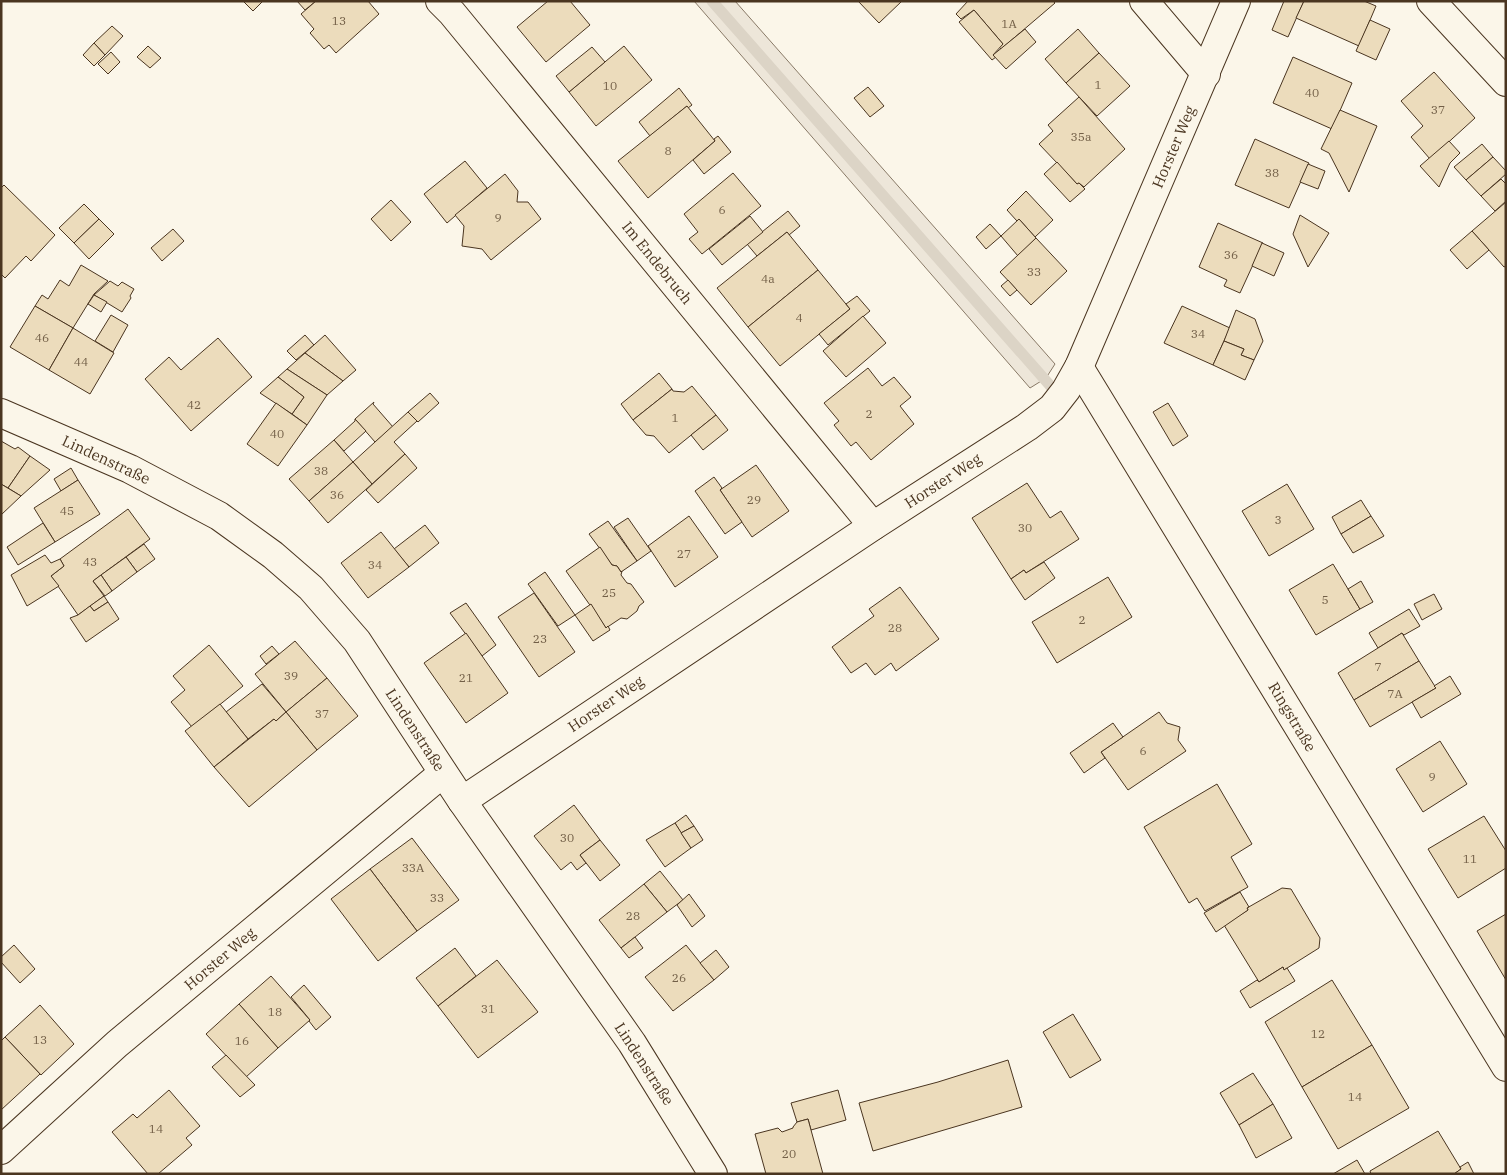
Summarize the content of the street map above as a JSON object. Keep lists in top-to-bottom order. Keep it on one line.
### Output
{"streets":{"street":["Horster Weg","Im Endebruch","Lindenstraße","Ringstraße"]},"crossings":[["Horster Weg","Im Endebruch"],["Horster Weg","Lindenstraße"],["Horster Weg","Ringstraße"]],"house_numbers":["13","1A","1","10","40","37","35a","8","38","6","9","36","33","4a","4","34","46","44","42","2","1","40","38","36","29","45","3","30","27","43","34","25","5","2","28","23","7","39","21","7A","37","6","9","30","11","33A","33","28","26","31","18","12","13","16","14","14","20"]}
